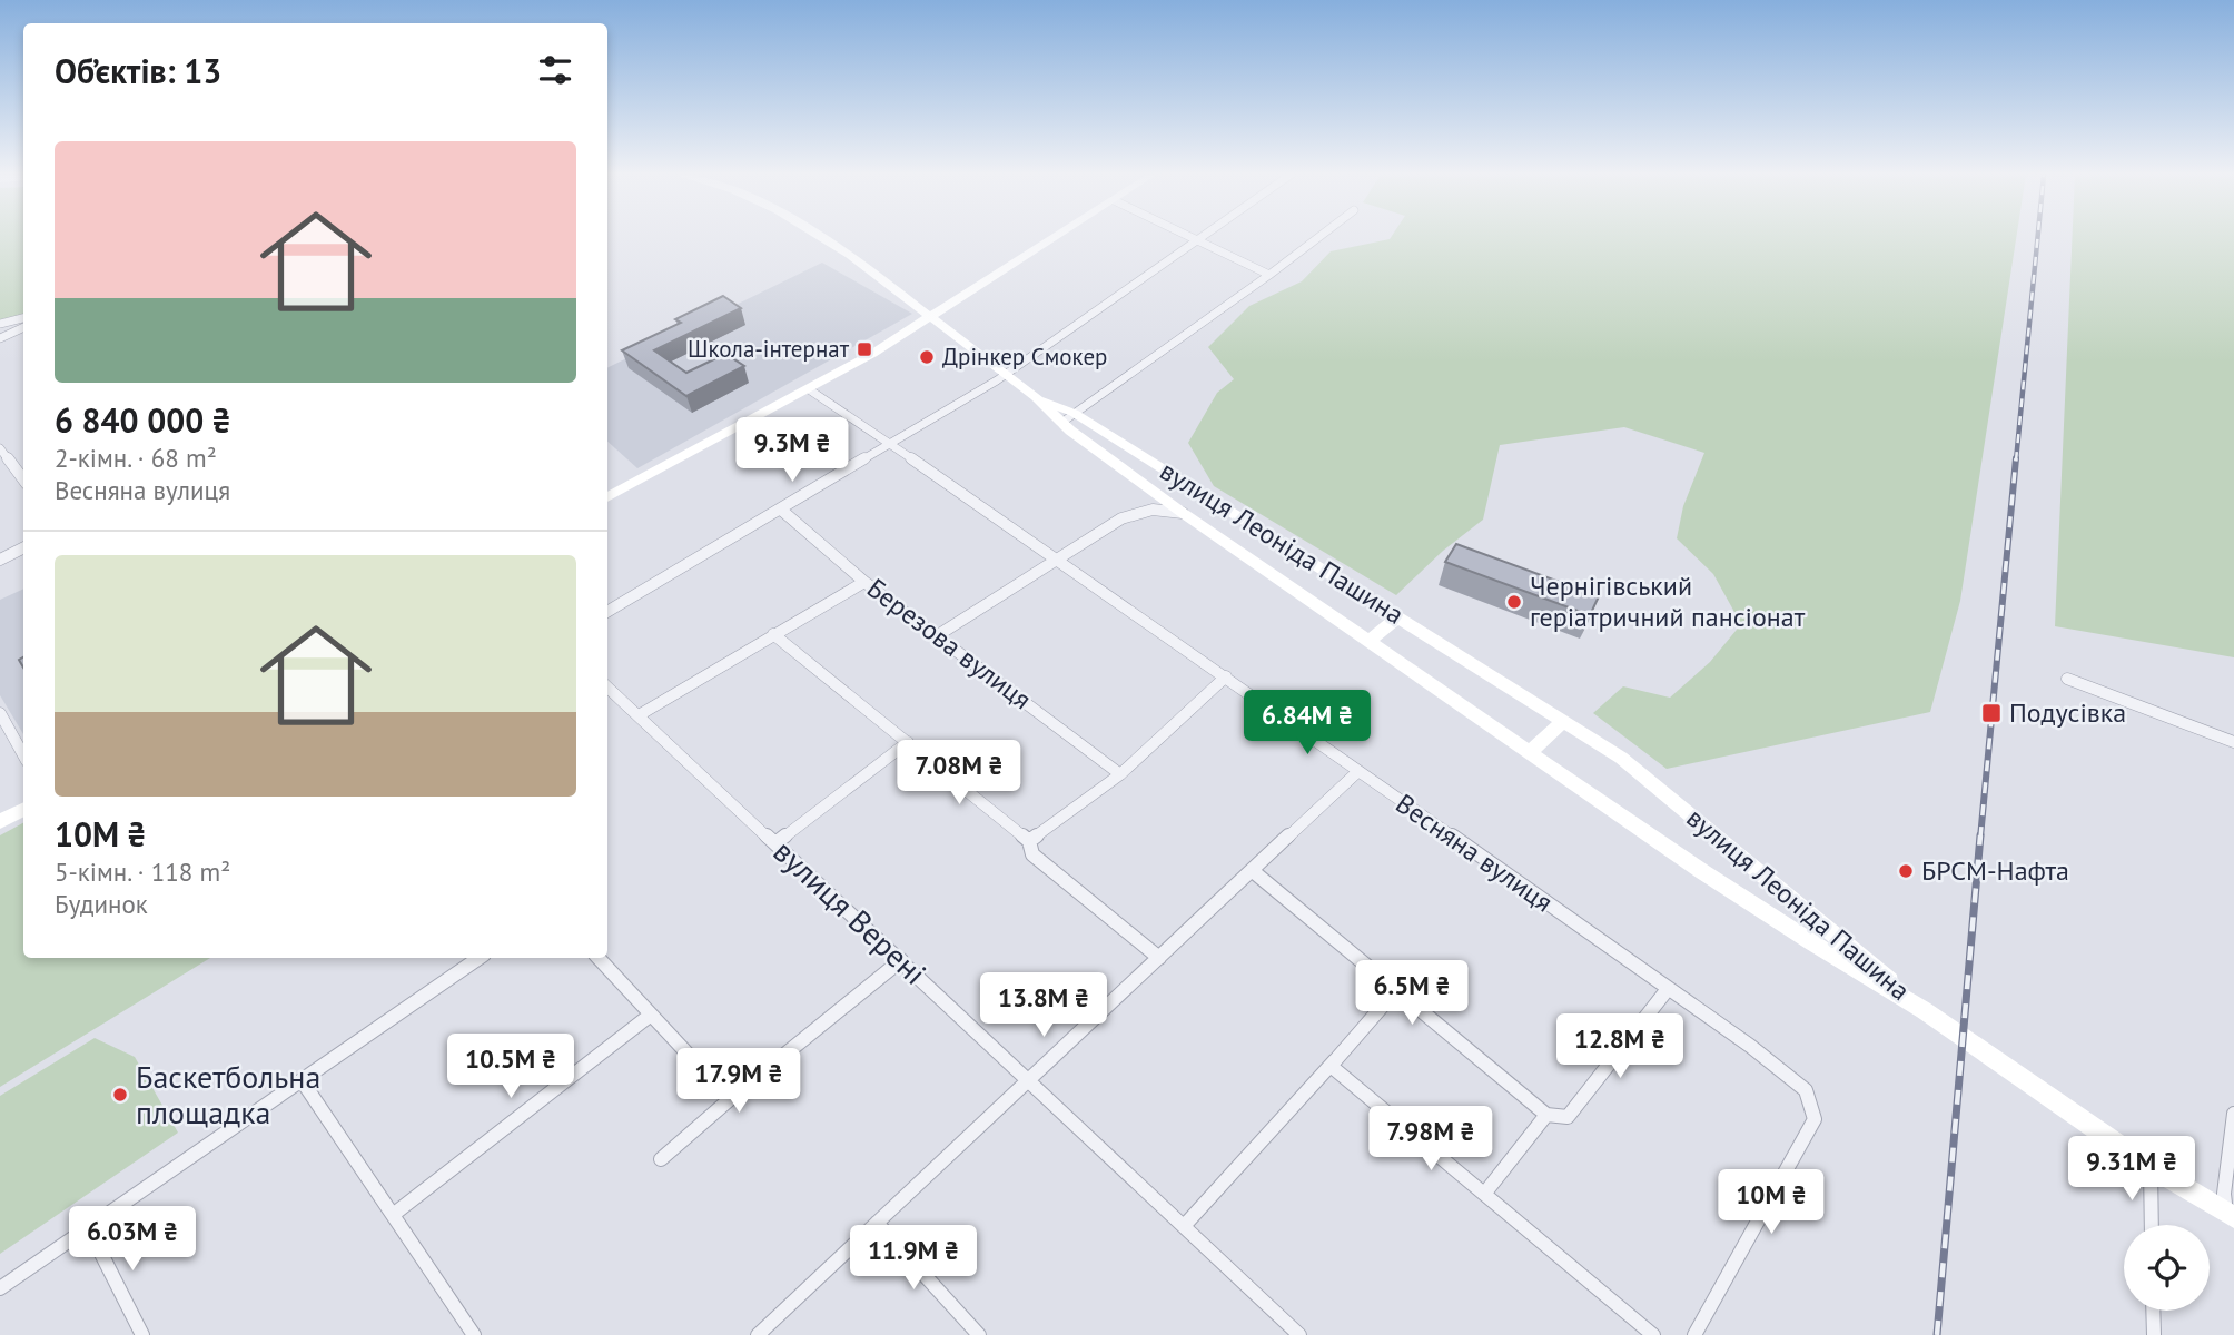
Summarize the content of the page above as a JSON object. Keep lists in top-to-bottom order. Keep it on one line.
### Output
{"streets":{"main road":["вулиця Леоніда Пашина"],"street":["Березова вулиця","Весняна вулиця","вулиця Верені"]},"places":{"transit":["Школа-інтернат","Подусівка"],"other":["Дрінкер Смокер","Чернігівський геріатричний пансіонат","БРСМ-Нафта","Баскетбольна площадка"]},"page":{"heading":"Об’єктів: 13","list":[{"name":"6 840 000 ₴","note":"2-кімн. · 68 m² · Весняна вулиця"},{"name":"10M ₴","note":"5-кімн. · 118 m² · Будинок"}],"price":["9.3M ₴","6.84M ₴","7.08M ₴","6.5M ₴","13.8M ₴","12.8M ₴","10.5M ₴","17.9M ₴","7.98M ₴","9.31M ₴","10M ₴","6.03M ₴","11.9M ₴"]}}
